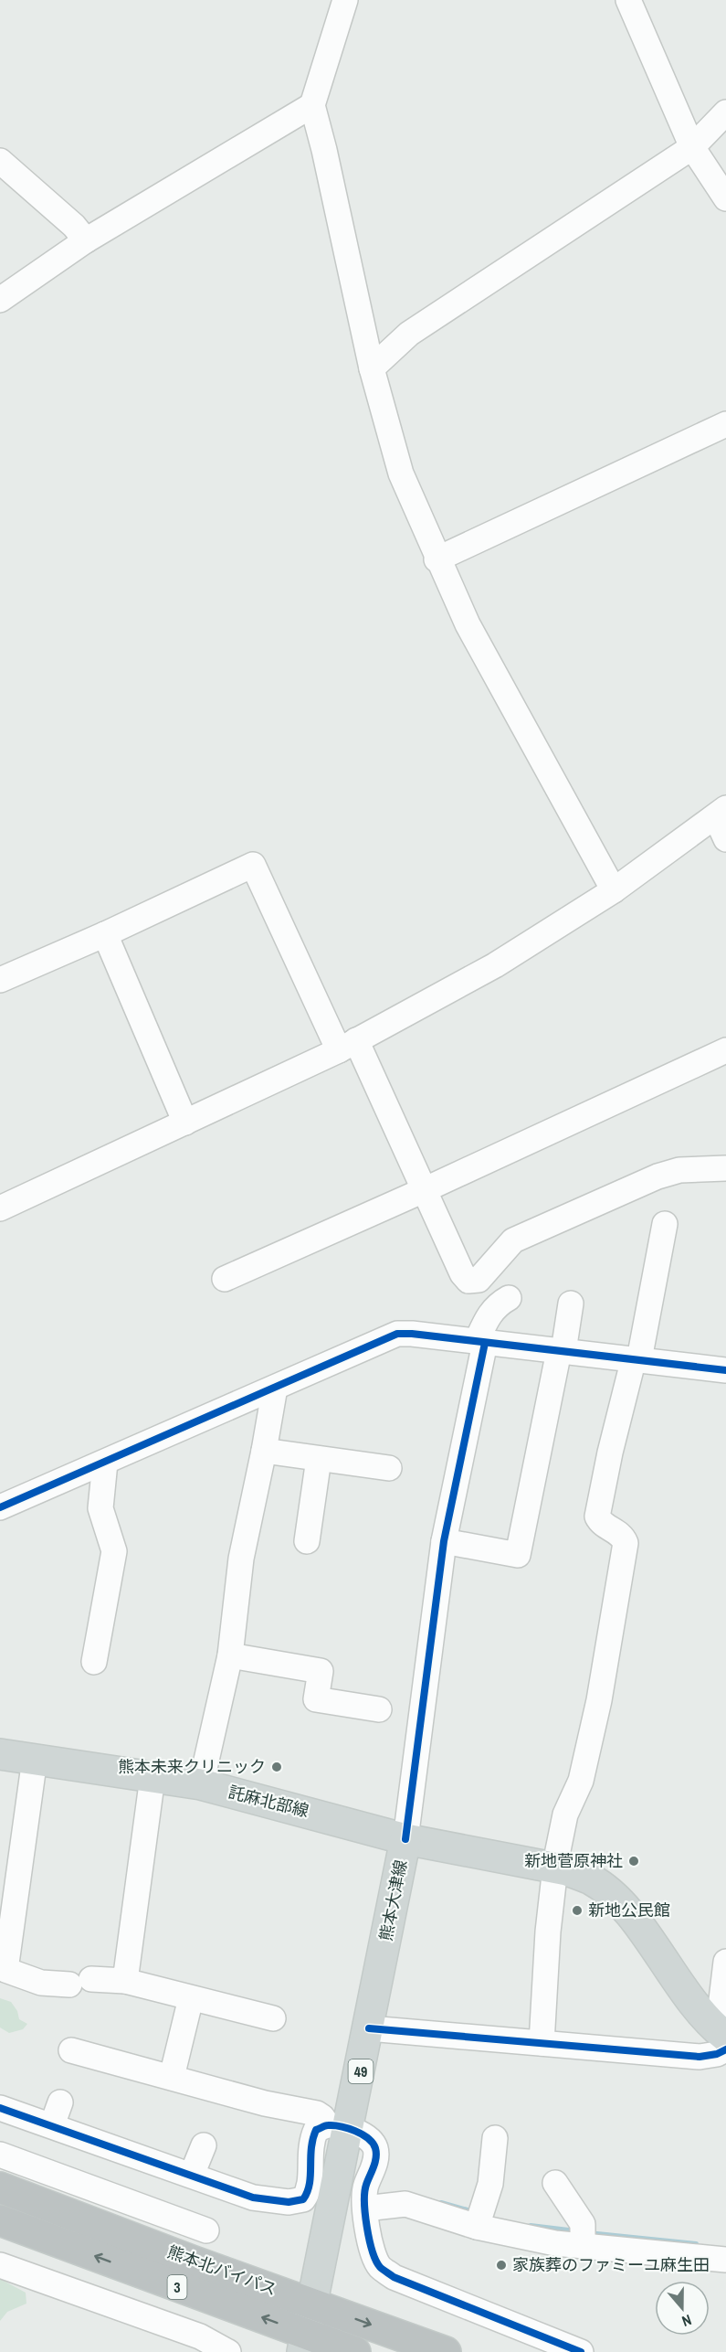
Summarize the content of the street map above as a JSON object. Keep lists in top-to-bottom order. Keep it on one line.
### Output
{"streets":{"highway":["熊本北バイパス","3"],"main road":["託麻北部線","熊本大津線","49"]},"crossings":[["託麻北部線","熊本大津線"],["熊本大津線","熊本北バイパス"]],"places":["熊本未来クリニック","新地菅原神社","新地公民館","家族葬のファミーユ麻生田"],"north":"bottom"}
